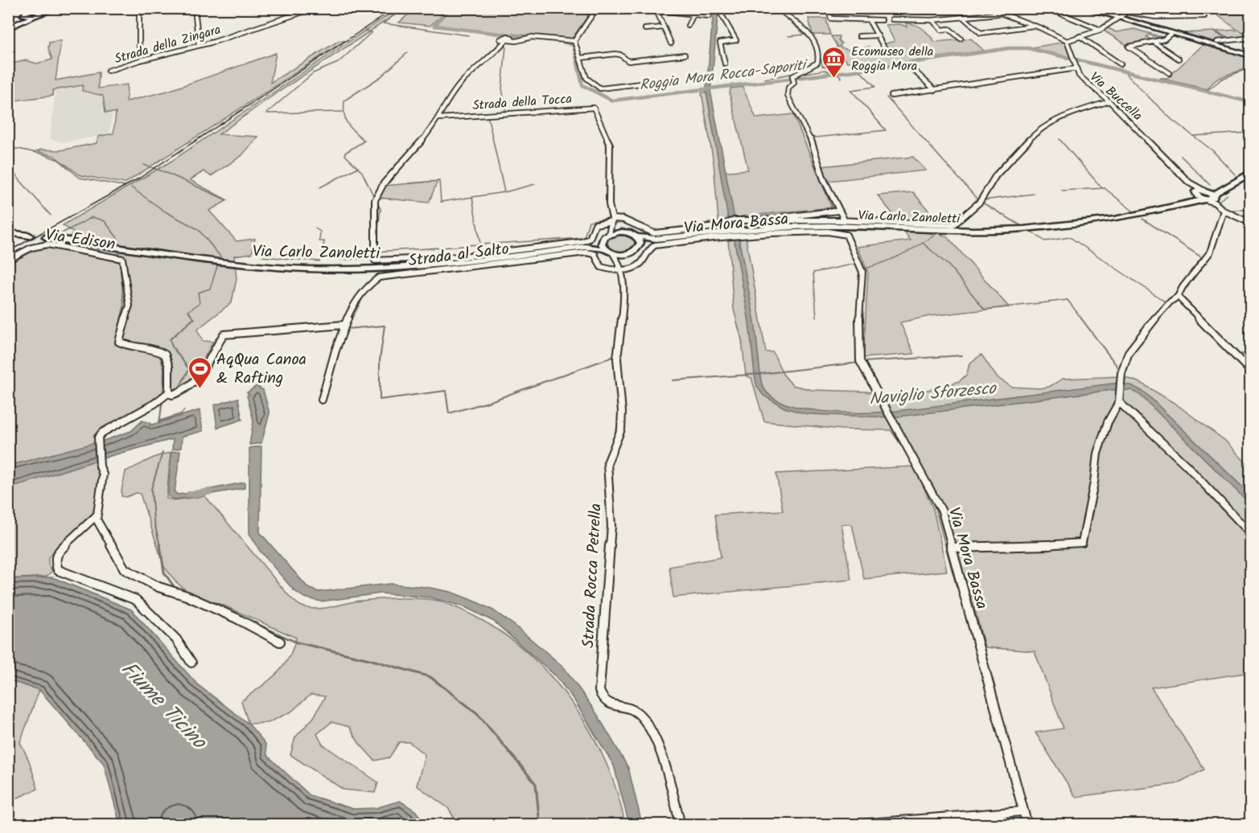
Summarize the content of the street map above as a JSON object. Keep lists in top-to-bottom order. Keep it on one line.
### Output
{"streets":{"main road":["Via Carlo Zanoletti"],"street":["Strada della Zingara","Via Buccella","Strada della Tocca","Via Mora Bassa","Via Edison","Strada al Salto","Strada Rocca Petrella"]},"crossings":[["Via Buccella","Via Carlo Zanoletti"],["Strada della Tocca","Strada al Salto"],["Via Carlo Zanoletti","Via Mora Bassa"],["Via Carlo Zanoletti","Strada al Salto"],["Via Mora Bassa","Strada al Salto"],["Via Mora Bassa","Strada Rocca Petrella"],["Strada al Salto","Strada Rocca Petrella"]],"water":["Roggia Mora Rocca-Saporiti","Naviglio Sforzesco","Fiume Ticino"],"places":{"museum":["Ecomuseo della Roggia Mora"],"sports":["AqQua Canoa & Rafting"]}}
